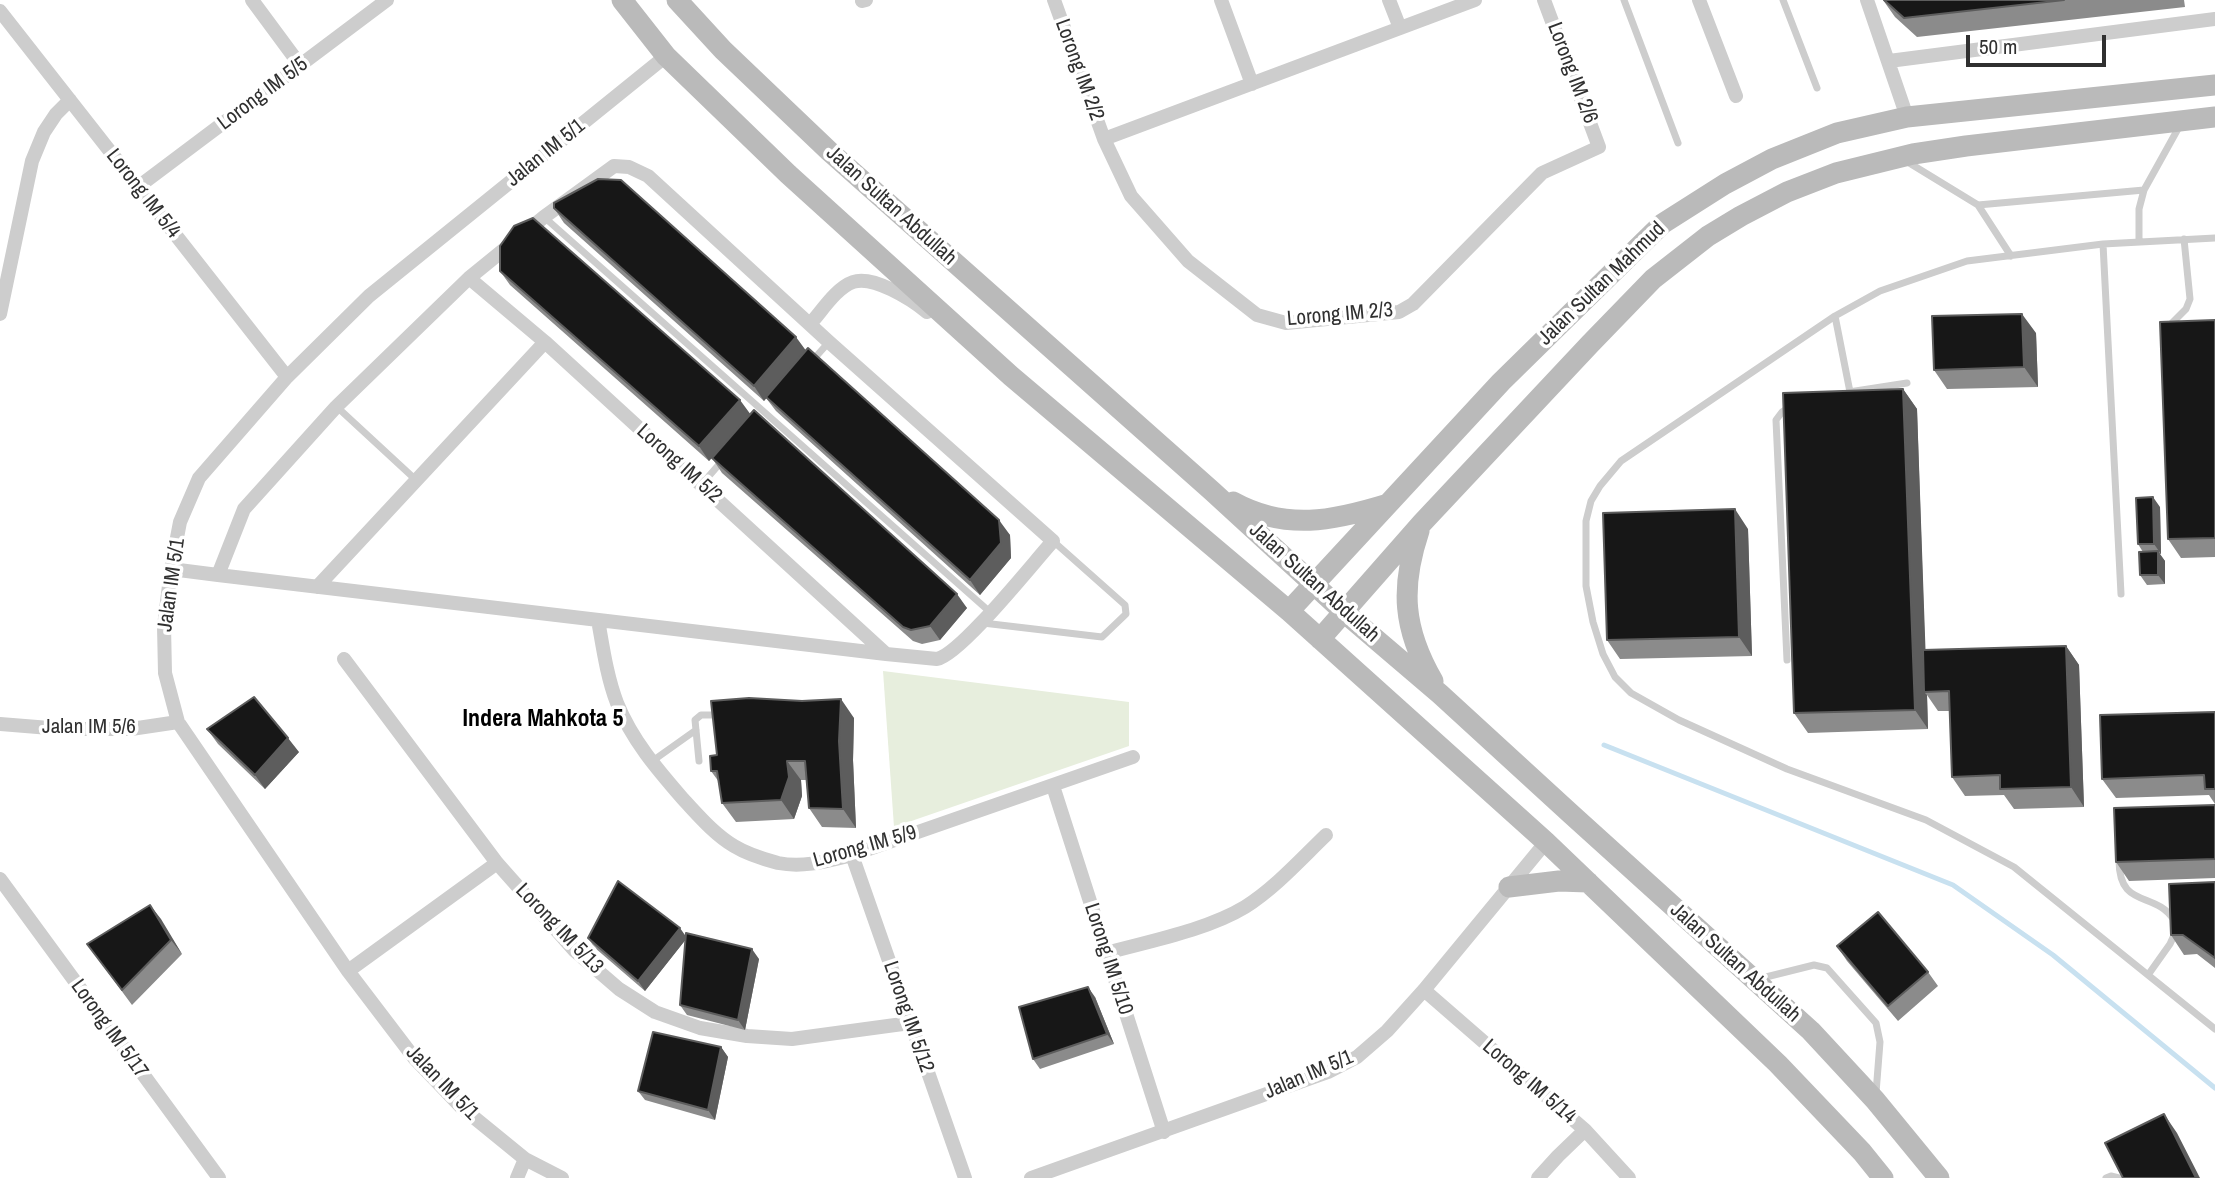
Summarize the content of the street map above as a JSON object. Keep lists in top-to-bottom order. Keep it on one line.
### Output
{"streets":{"main road":["Jalan Sultan Abdullah","Jalan Sultan Mahmud"],"street":["Lorong IM 2/2","Lorong IM 2/6","Lorong IM 5/5","Jalan IM 5/1","Lorong IM 5/4","Lorong IM 2/3","Lorong IM 5/2","Jalan IM 5/6","Lorong IM 5/9","Lorong IM 5/13","Lorong IM 5/10","Lorong IM 5/12","Lorong IM 5/17","Lorong IM 5/14"]},"crossings":[["Lorong IM 2/2","Lorong IM 2/3"],["Lorong IM 2/6","Lorong IM 2/3"],["Lorong IM 5/5","Lorong IM 5/4"],["Jalan IM 5/1","Lorong IM 5/4"],["Jalan IM 5/1","Jalan Sultan Abdullah"],["Jalan IM 5/1","Jalan IM 5/6"],["Jalan IM 5/1","Lorong IM 5/10"],["Jalan IM 5/1","Lorong IM 5/14"],["Jalan Sultan Abdullah","Jalan Sultan Mahmud"],["Lorong IM 5/9","Lorong IM 5/10"],["Lorong IM 5/9","Lorong IM 5/12"],["Lorong IM 5/13","Lorong IM 5/12"]],"districts":["Indera Mahkota 5"],"scale_bar":"50 m"}
